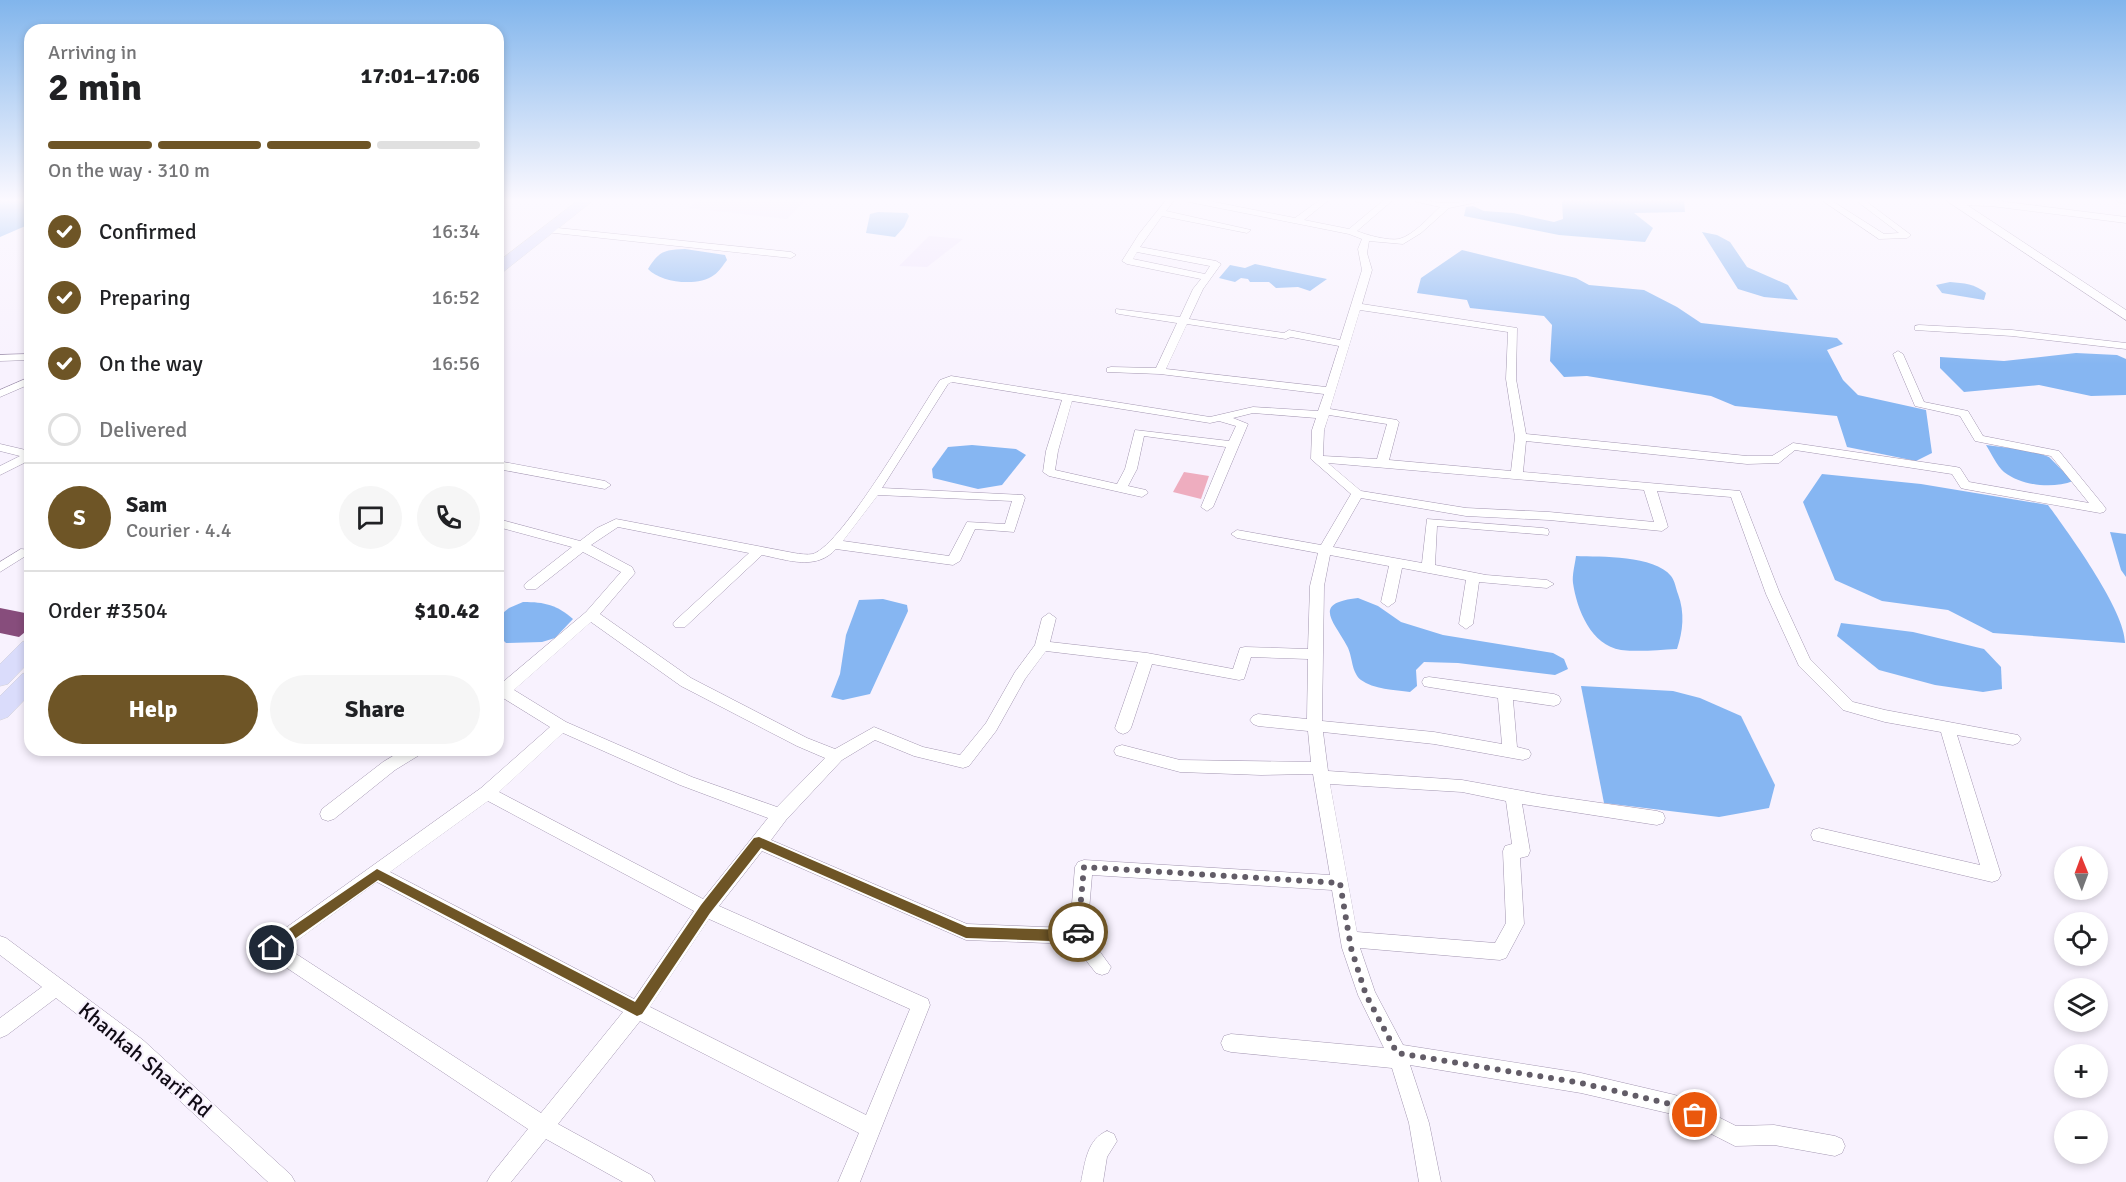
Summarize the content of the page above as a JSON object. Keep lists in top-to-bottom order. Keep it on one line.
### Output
{"streets":{"street":["Khankah Sharif Rd"]},"north":"top","page":{"heading":["2 min","Arriving in","17:01–17:06"],"panel":["Sam","Courier · 4.4","Order #3504","$10.42"],"bar":"On the way · 310 m","list":[["Confirmed","16:34"],["Preparing","16:52"],["On the way","16:56"],"Delivered"],"round":"S","buttons":["Help","Share"],"map_buttons":["+","−"]}}
